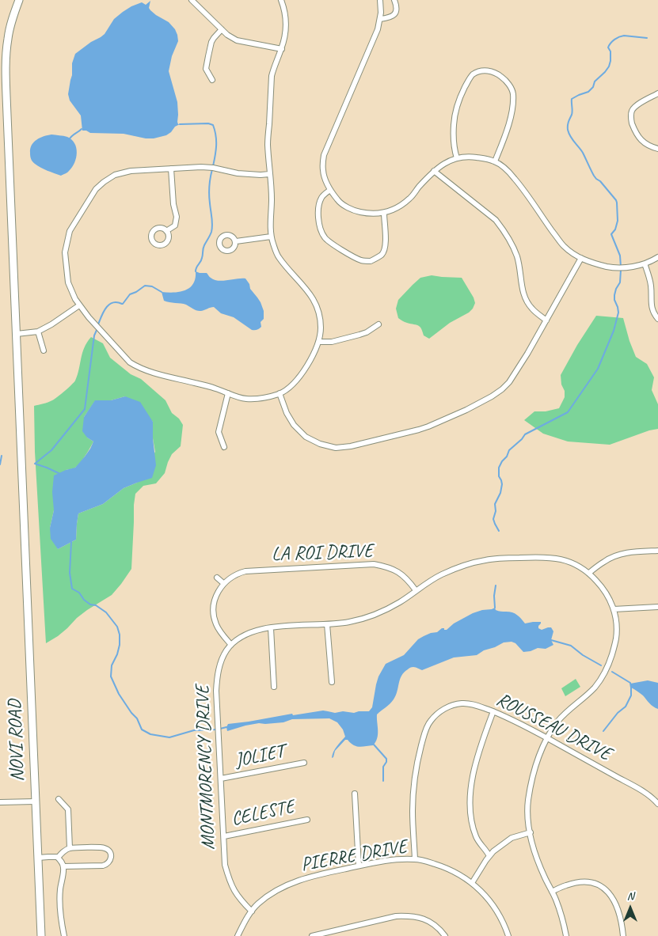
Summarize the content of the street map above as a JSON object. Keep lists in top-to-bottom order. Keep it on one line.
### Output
{"streets":{"main road":["NOVI ROAD"],"street":["LA ROI DRIVE","ROUSSEAU DRIVE","JOLIET","MONTMORENCY DRIVE","CELESTE","PIERRE DRIVE"]},"crossings":[["LA ROI DRIVE","MONTMORENCY DRIVE"],["ROUSSEAU DRIVE","MONTMORENCY DRIVE"],["ROUSSEAU DRIVE","PIERRE DRIVE"],["JOLIET","MONTMORENCY DRIVE"],["MONTMORENCY DRIVE","CELESTE"],["MONTMORENCY DRIVE","PIERRE DRIVE"]],"north":"top"}
